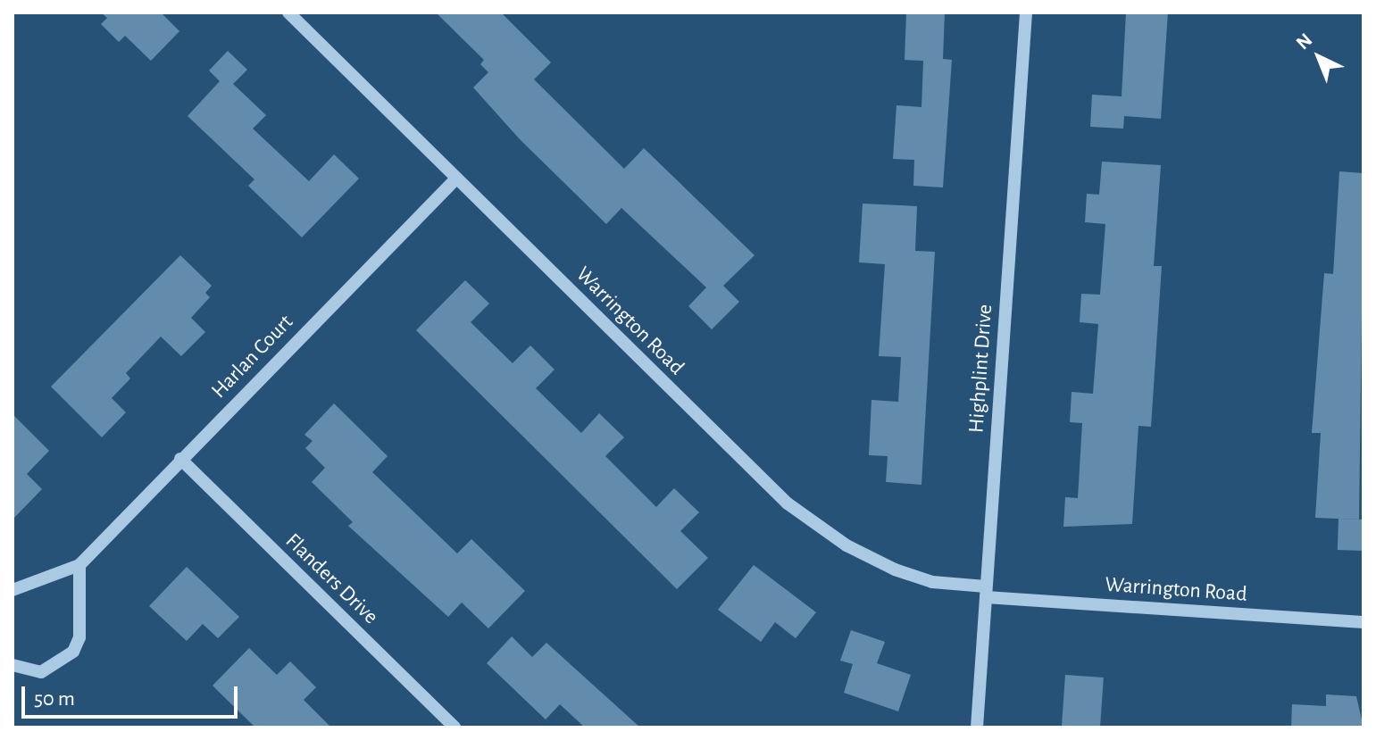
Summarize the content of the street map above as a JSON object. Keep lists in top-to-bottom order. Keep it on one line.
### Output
{"streets":{"street":["Warrington Road","Harlan Court","Highplint Drive","Flanders Drive"]},"crossings":[["Warrington Road","Harlan Court"],["Warrington Road","Highplint Drive"],["Harlan Court","Flanders Drive"]],"scale_bar":"50 m","north":"top left"}
